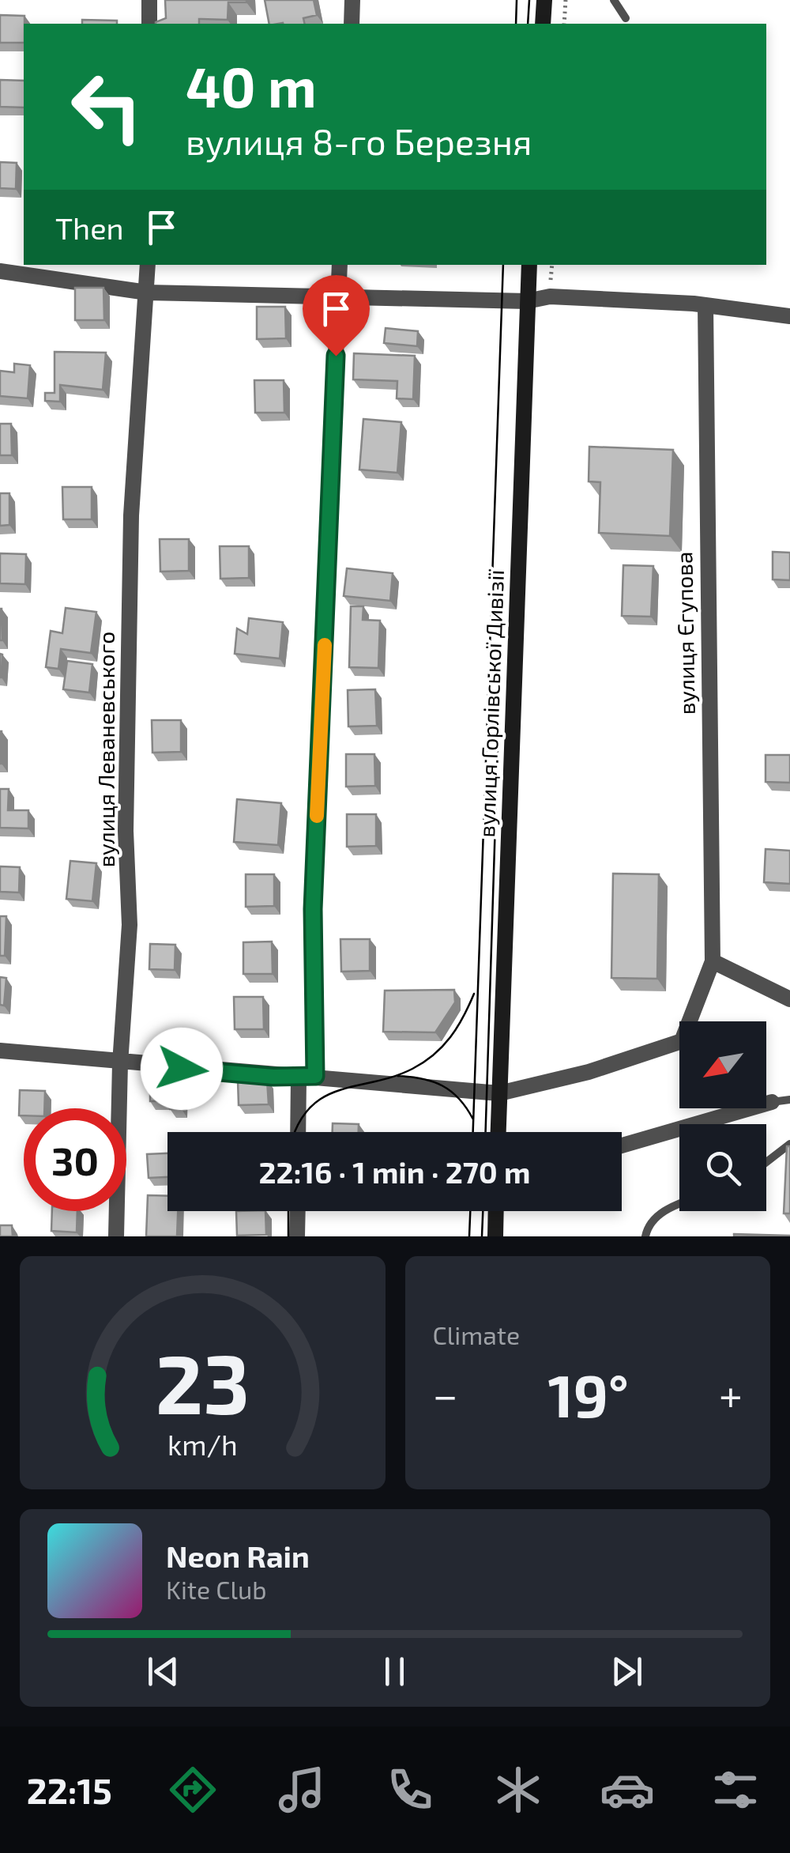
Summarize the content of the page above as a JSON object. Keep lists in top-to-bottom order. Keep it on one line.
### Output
{"streets":{"main road":["вулиця Горлівської Дивізії"],"street":["вулиця Єгупова","вулиця Леваневського"]},"north":"bottom left","page":{"turn":["40 m","вулиця 8-го Березня"],"then":"Then","limit":"30","trip":"22:16 · 1 min · 270 m","tile":"Climate","heat":["−","19°","+"],"song":["Neon Rain","Kite Club"],"tabs":"22:15","gauge":["23","km/h"]}}
